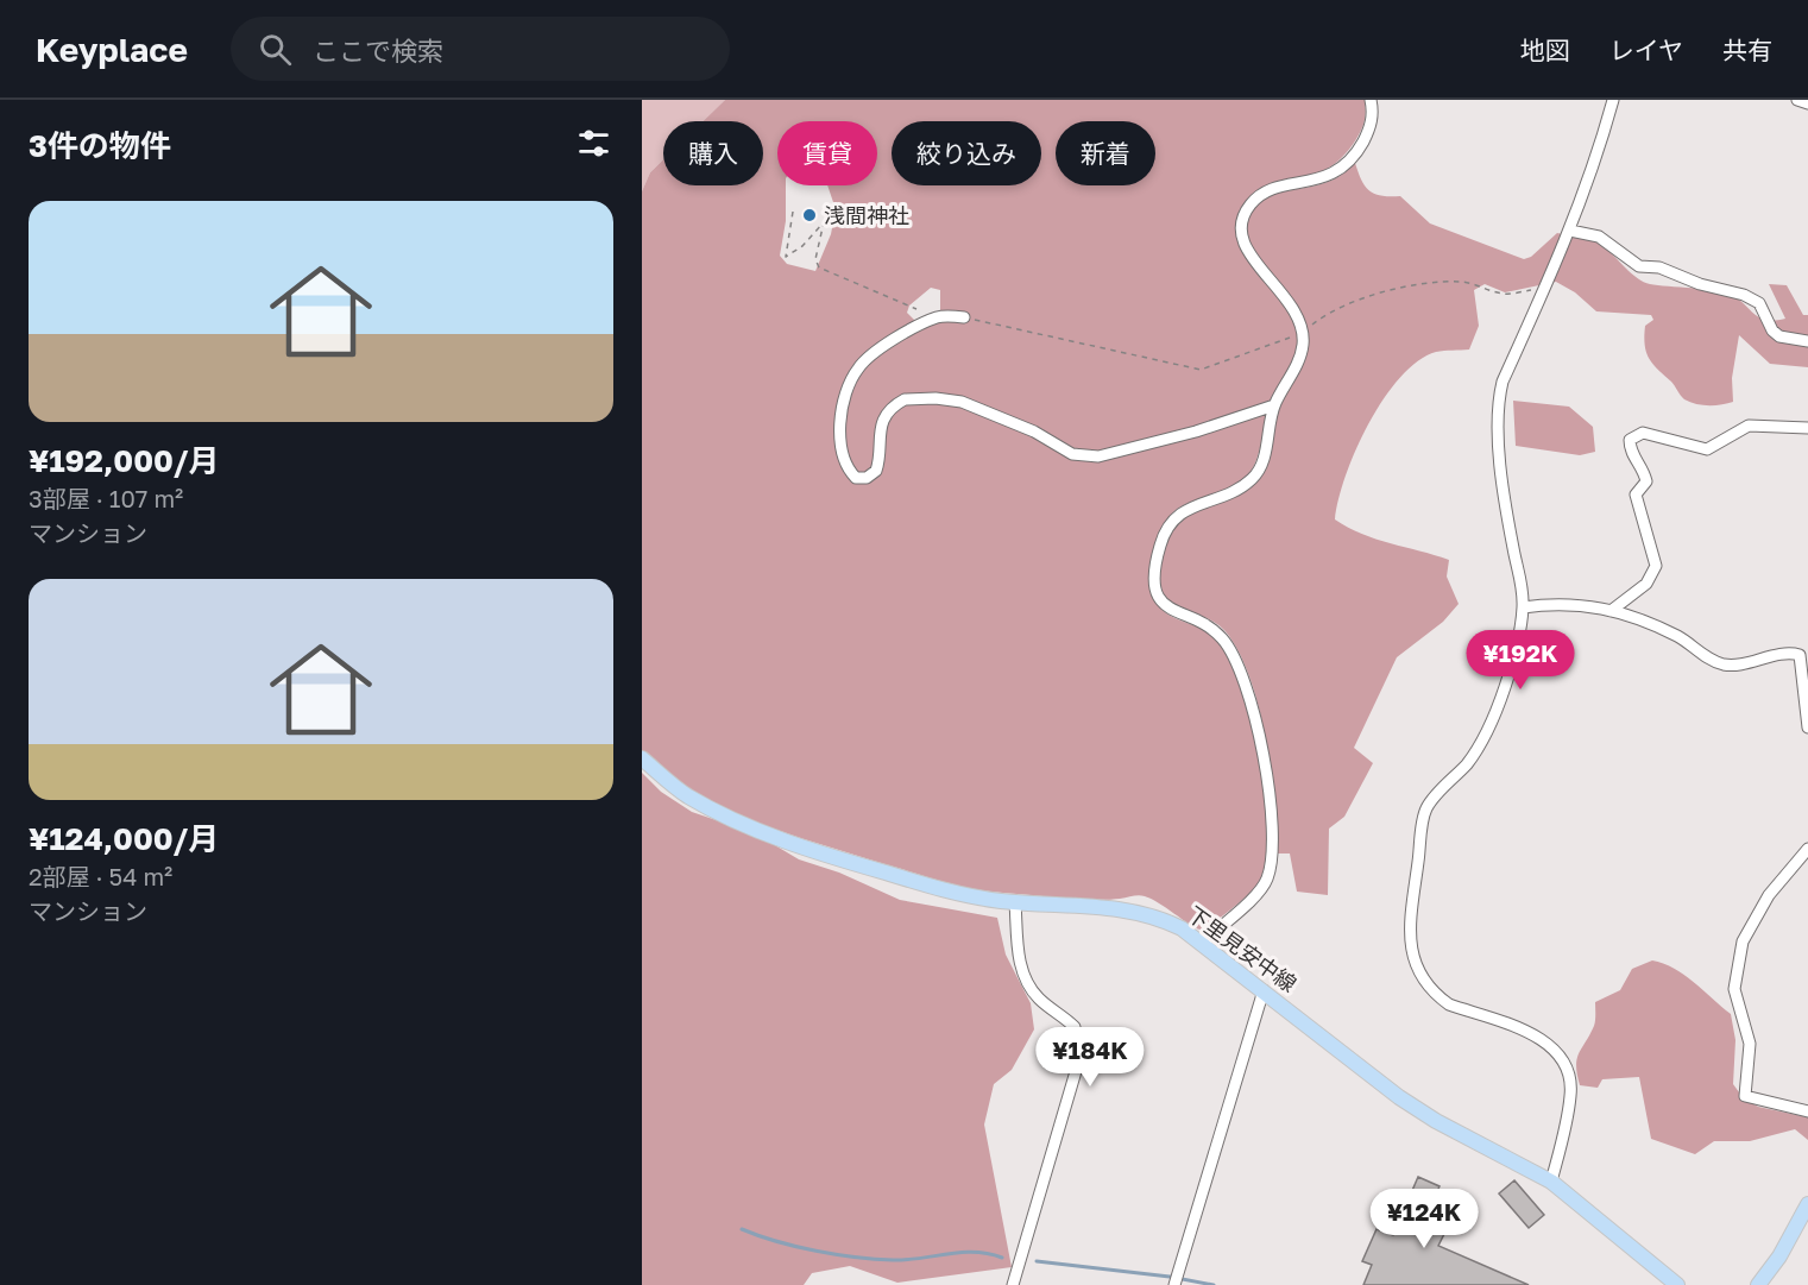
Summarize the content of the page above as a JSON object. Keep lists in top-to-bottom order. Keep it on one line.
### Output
{"streets":{"main road":["下里見安中線"]},"places":["浅間神社"],"page":{"header":"Keyplace","search":"ここで検索","nav":["地図","レイヤ","共有"],"heading":"3件の物件","chip":["購入","賃貸","絞り込み","新着"],"list":[{"name":"¥192,000/月","note":"3部屋 · 107 m² · マンション"},{"name":"¥124,000/月","note":"2部屋 · 54 m² · マンション"}],"price":["¥192K","¥184K","¥124K"]}}
